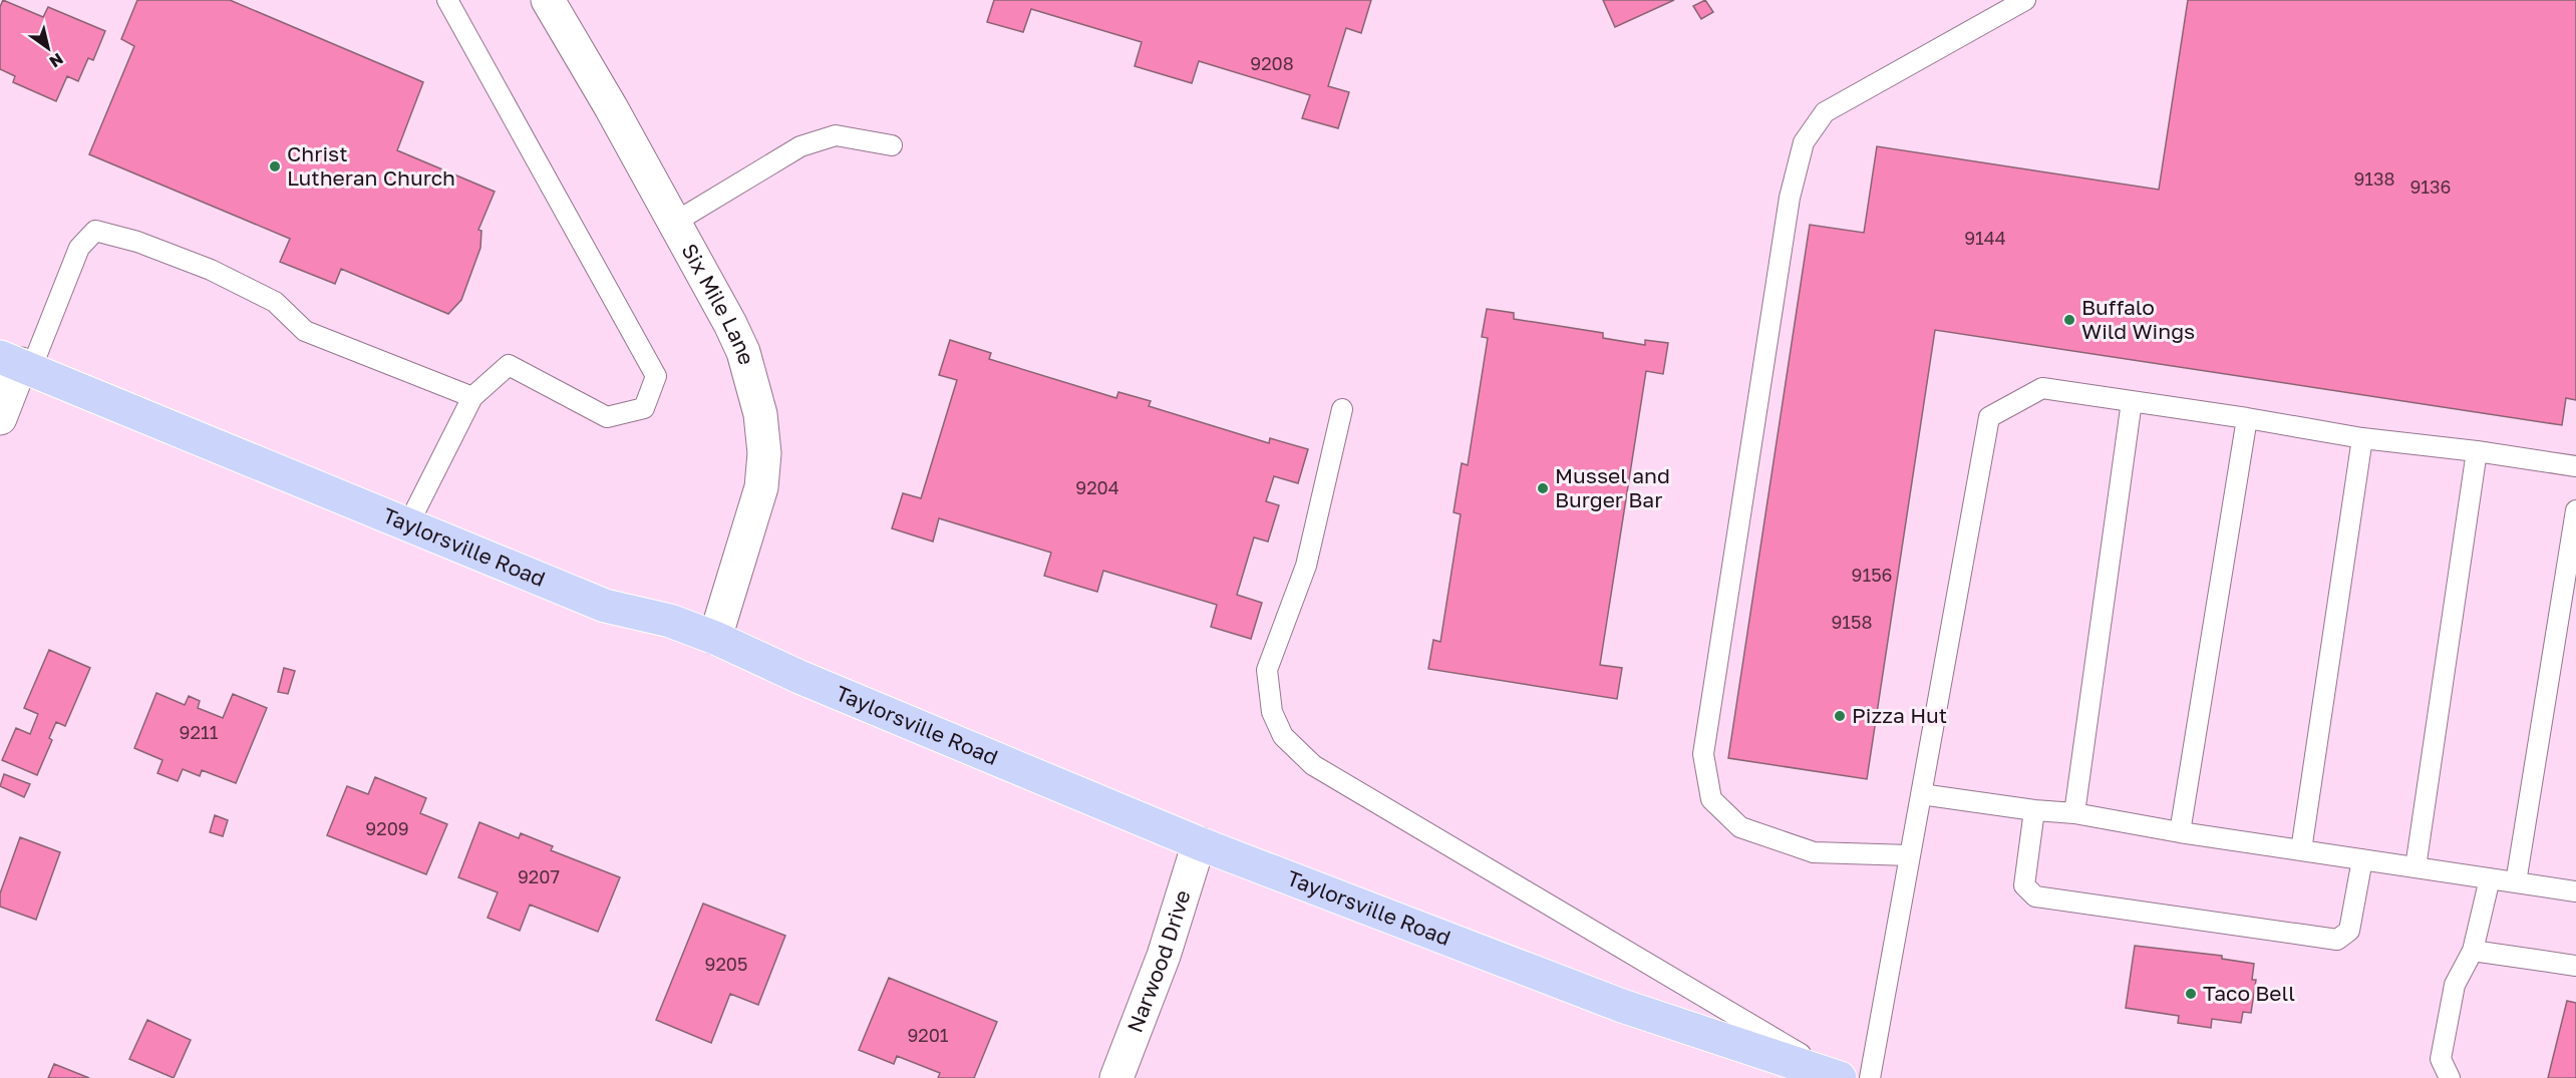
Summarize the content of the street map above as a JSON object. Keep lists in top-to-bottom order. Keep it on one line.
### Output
{"streets":{"main road":["Taylorsville Road"],"street":["Six Mile Lane","Narwood Drive"]},"crossings":[["Six Mile Lane","Taylorsville Road"],["Taylorsville Road","Narwood Drive"]],"places":["Christ Lutheran Church","Buffalo Wild Wings","Mussel and Burger Bar","Pizza Hut","Taco Bell"],"house_numbers":["9208","9138","9136","9144","9204","9156","9158","9211","9209","9207","9205","9201"],"north":"bottom right"}
